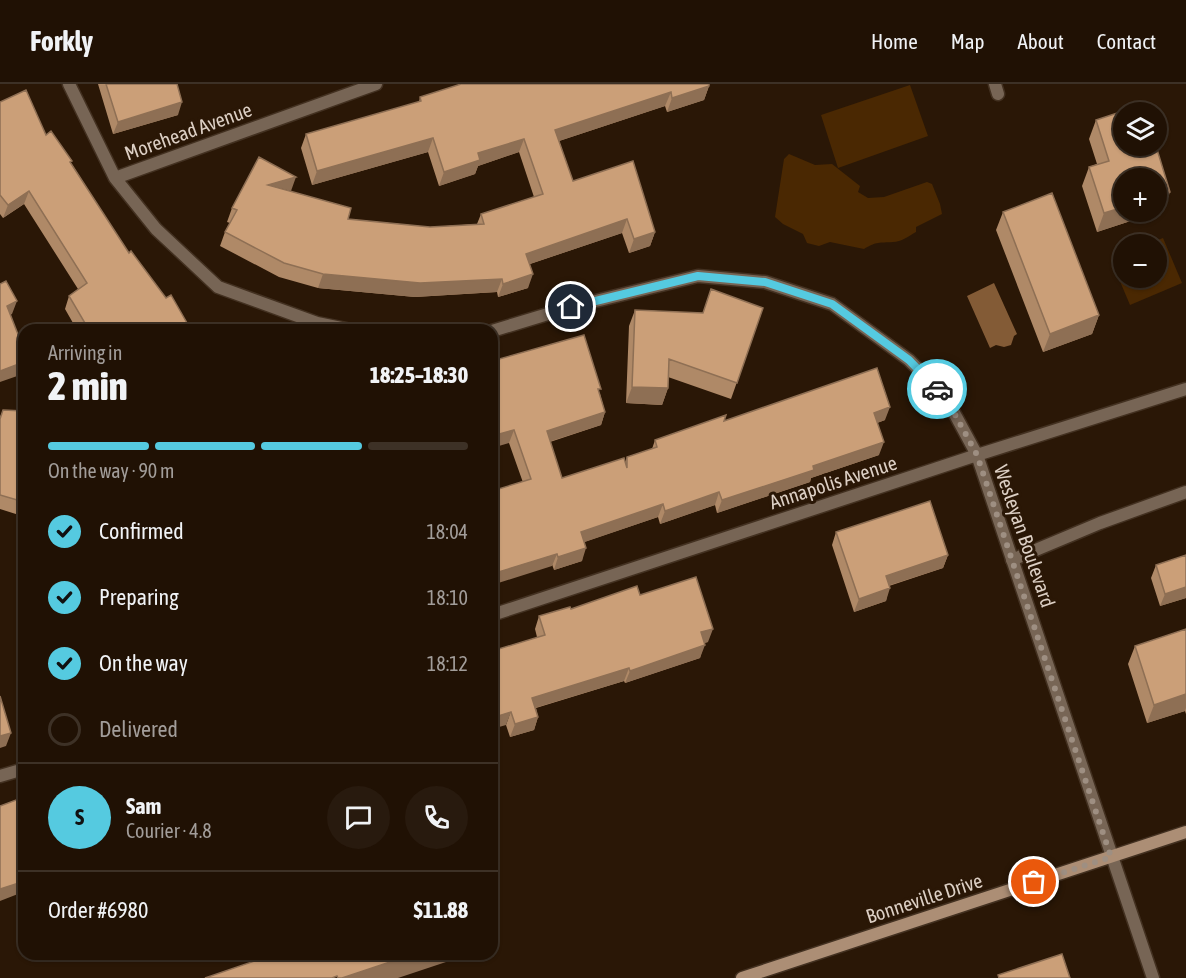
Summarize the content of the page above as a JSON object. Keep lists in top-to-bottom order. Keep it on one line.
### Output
{"streets":{"street":["Morehead Avenue","Annapolis Avenue","Wesleyan Boulevard","Bonneville Drive"]},"crossings":[["Annapolis Avenue","Wesleyan Boulevard"],["Wesleyan Boulevard","Bonneville Drive"]],"page":{"header":"Forkly","nav":["Home","Map","About","Contact"],"map_buttons":["+","−"],"heading":["2 min","Arriving in","18:25–18:30"],"panel":["Sam","Courier · 4.8","Order #6980","$11.88"],"bar":"On the way · 90 m","list":[["Confirmed","18:04"],["Preparing","18:10"],["On the way","18:12"],"Delivered"],"round":"S"}}
